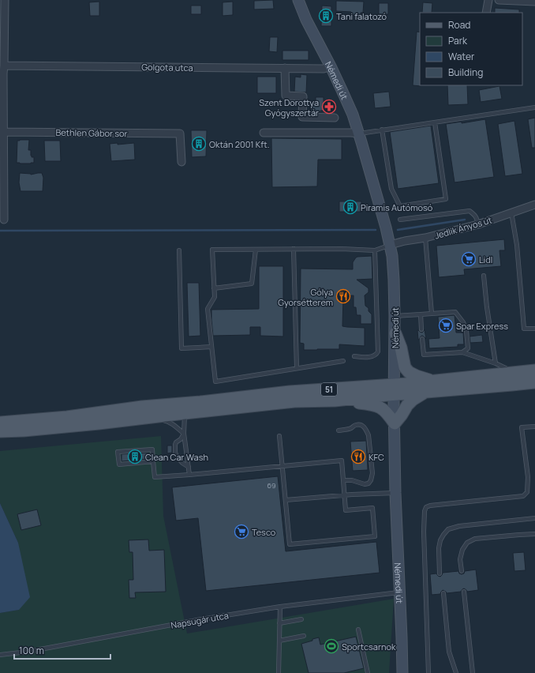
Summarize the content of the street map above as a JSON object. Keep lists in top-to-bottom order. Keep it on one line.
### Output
{"streets":{"main road":["Némedi út","51"],"street":["Golgota utca","Bethlen Gábor sor","Jedlik Ányos út"],"lane":["Napsugár utca"]},"crossings":[["Golgota utca","Némedi út"],["Némedi út","Jedlik Ányos út"],["Némedi út","51"],["Némedi út","Napsugár utca"]],"places":{"building":["Tani falatozó","Oktán 2001 Kft.","Piramis Autómosó","Clean Car Wash"],"pharmacy":["Szent Dorottya Gyógyszertár"],"supermarket":["Lidl","Spar Express","Tesco"],"restaurant":["Gólya Gyorsétterem","KFC"],"sports":["Sportcsarnok"]},"house_numbers":["69"],"legend":["Road","Park","Water","Building"],"scale_bar":"100 m"}
